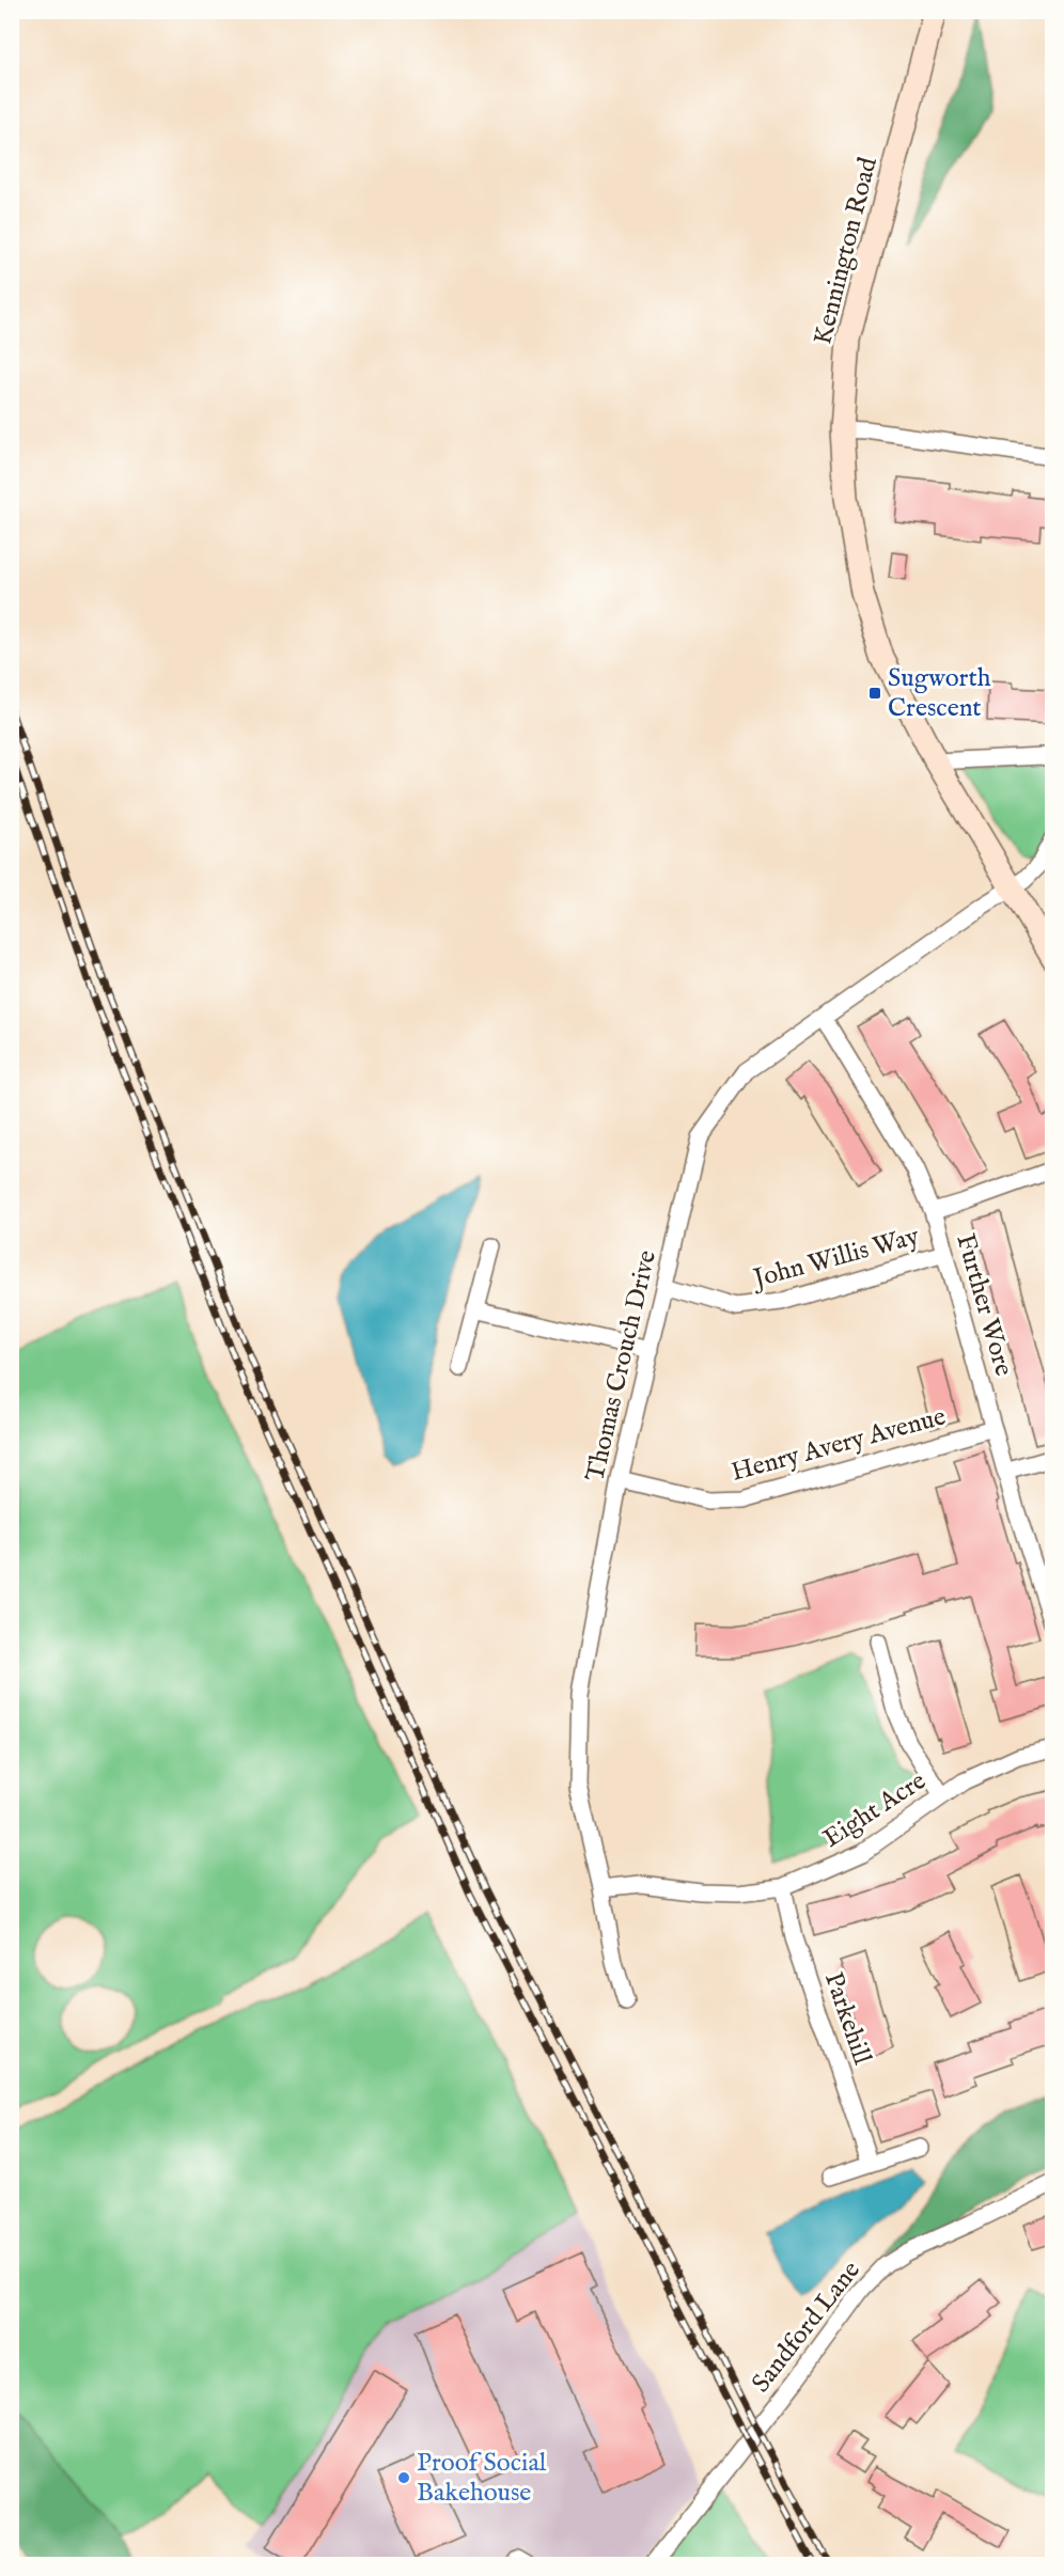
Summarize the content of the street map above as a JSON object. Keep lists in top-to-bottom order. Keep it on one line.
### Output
{"streets":{"street":["Kennington Road","John Willis Way","Further Wore","Thomas Crouch Drive","Henry Avery Avenue","Eight Acre","Parkehill","Sandford Lane"]},"crossings":[["Kennington Road","Thomas Crouch Drive"],["John Willis Way","Further Wore"],["John Willis Way","Thomas Crouch Drive"],["Further Wore","Thomas Crouch Drive"],["Further Wore","Henry Avery Avenue"],["Thomas Crouch Drive","Henry Avery Avenue"],["Thomas Crouch Drive","Eight Acre"],["Eight Acre","Parkehill"]],"places":{"transit":["Sugworth Crescent"],"other":["Proof Social Bakehouse"]}}
